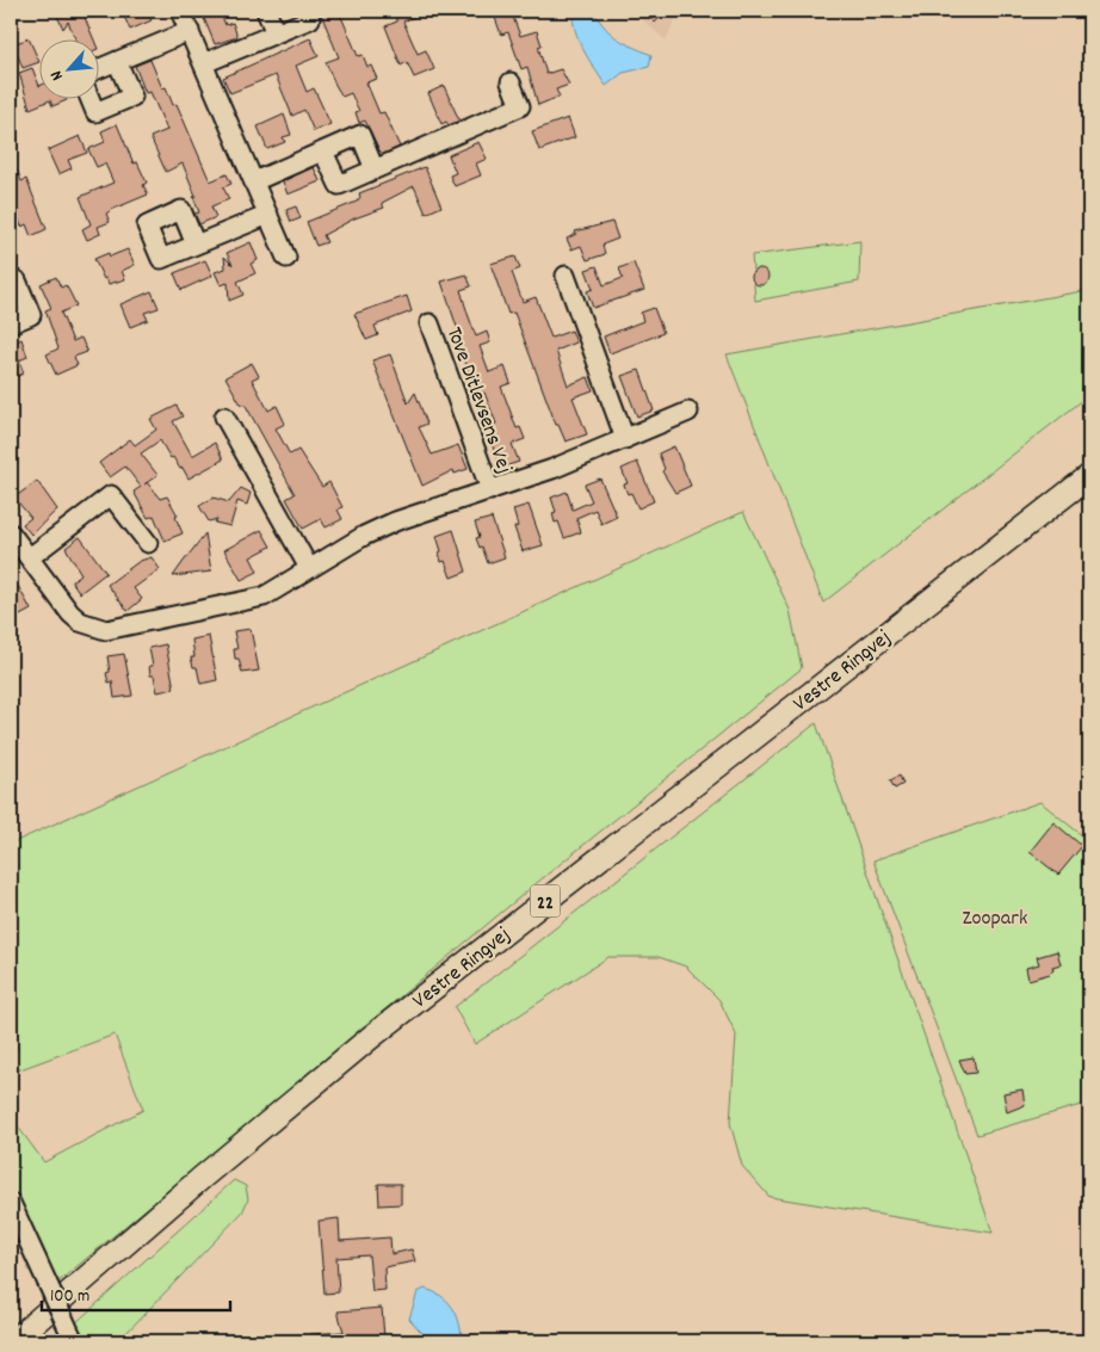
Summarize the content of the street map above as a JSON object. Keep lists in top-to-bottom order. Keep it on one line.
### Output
{"streets":{"main road":["Vestre Ringvej","22"],"street":["Tove Ditlevsens Vej"]},"parks":["Zoopark"],"scale_bar":"100 m","north":"bottom left"}
